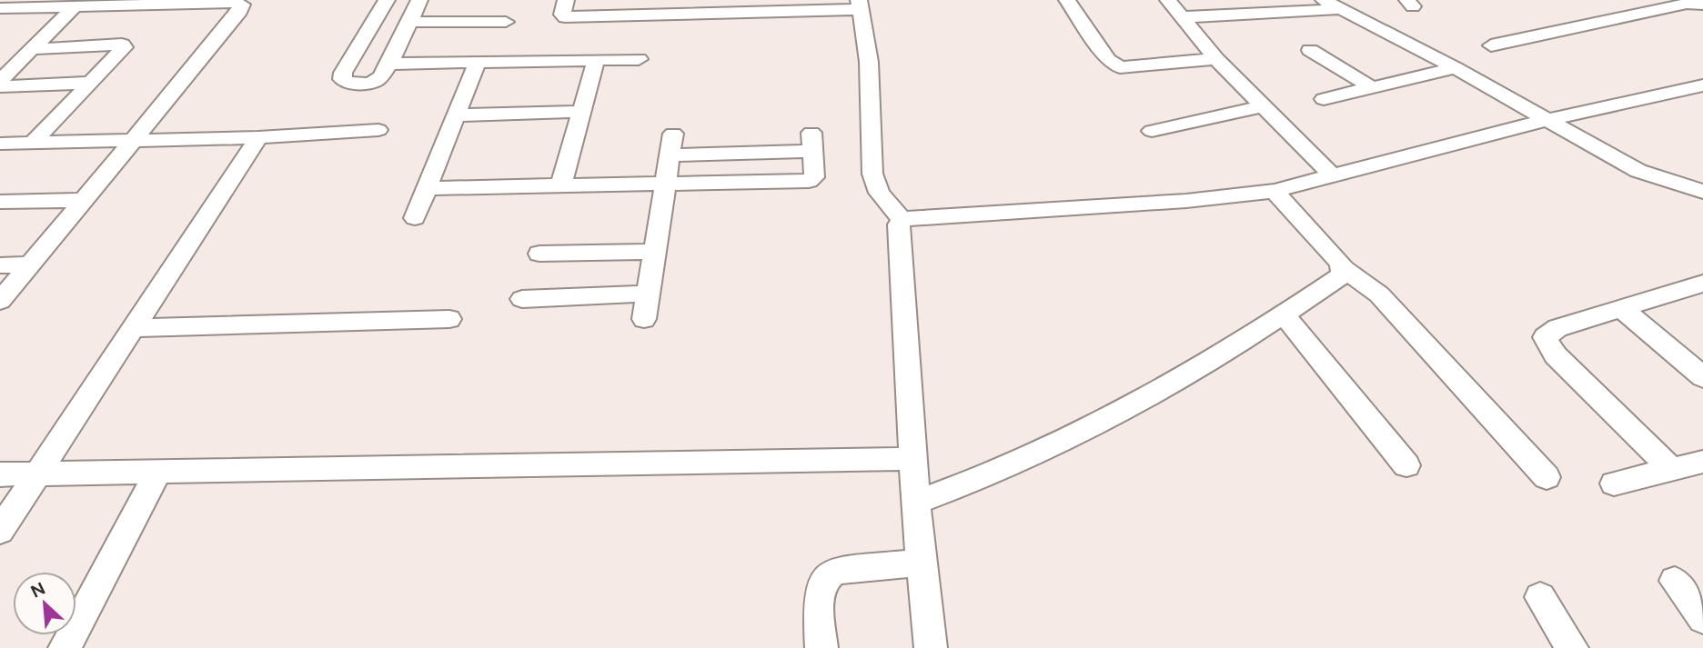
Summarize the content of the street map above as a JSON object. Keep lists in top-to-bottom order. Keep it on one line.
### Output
{"north":"top left"}
